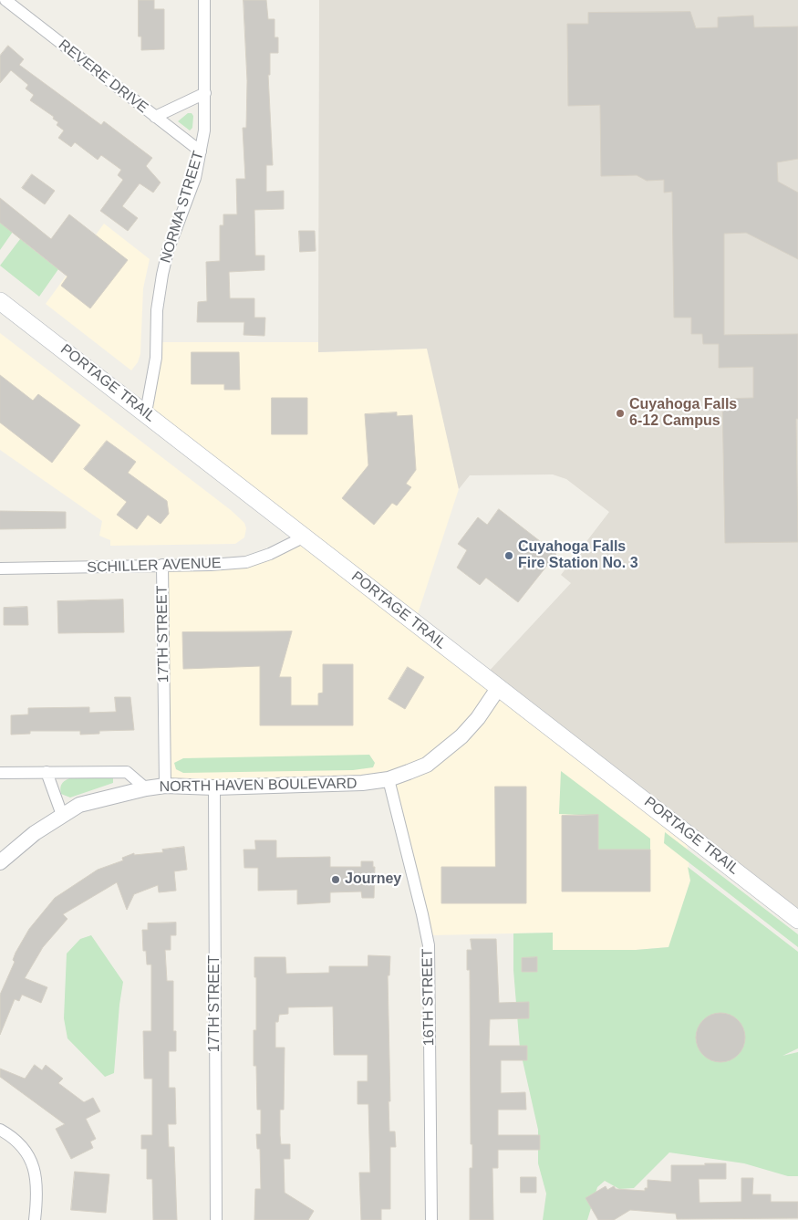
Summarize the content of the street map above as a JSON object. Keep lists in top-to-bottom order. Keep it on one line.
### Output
{"streets":{"main road":["PORTAGE TRAIL"],"street":["REVERE DRIVE","NORMA STREET","SCHILLER AVENUE","17TH STREET","NORTH HAVEN BOULEVARD","16TH STREET"]},"crossings":[["REVERE DRIVE","NORMA STREET"],["NORMA STREET","PORTAGE TRAIL"],["PORTAGE TRAIL","SCHILLER AVENUE"],["PORTAGE TRAIL","NORTH HAVEN BOULEVARD"],["SCHILLER AVENUE","17TH STREET"],["17TH STREET","NORTH HAVEN BOULEVARD"],["NORTH HAVEN BOULEVARD","16TH STREET"]],"places":["Cuyahoga Falls 6-12 Campus","Cuyahoga Falls Fire Station No. 3","Journey"]}
